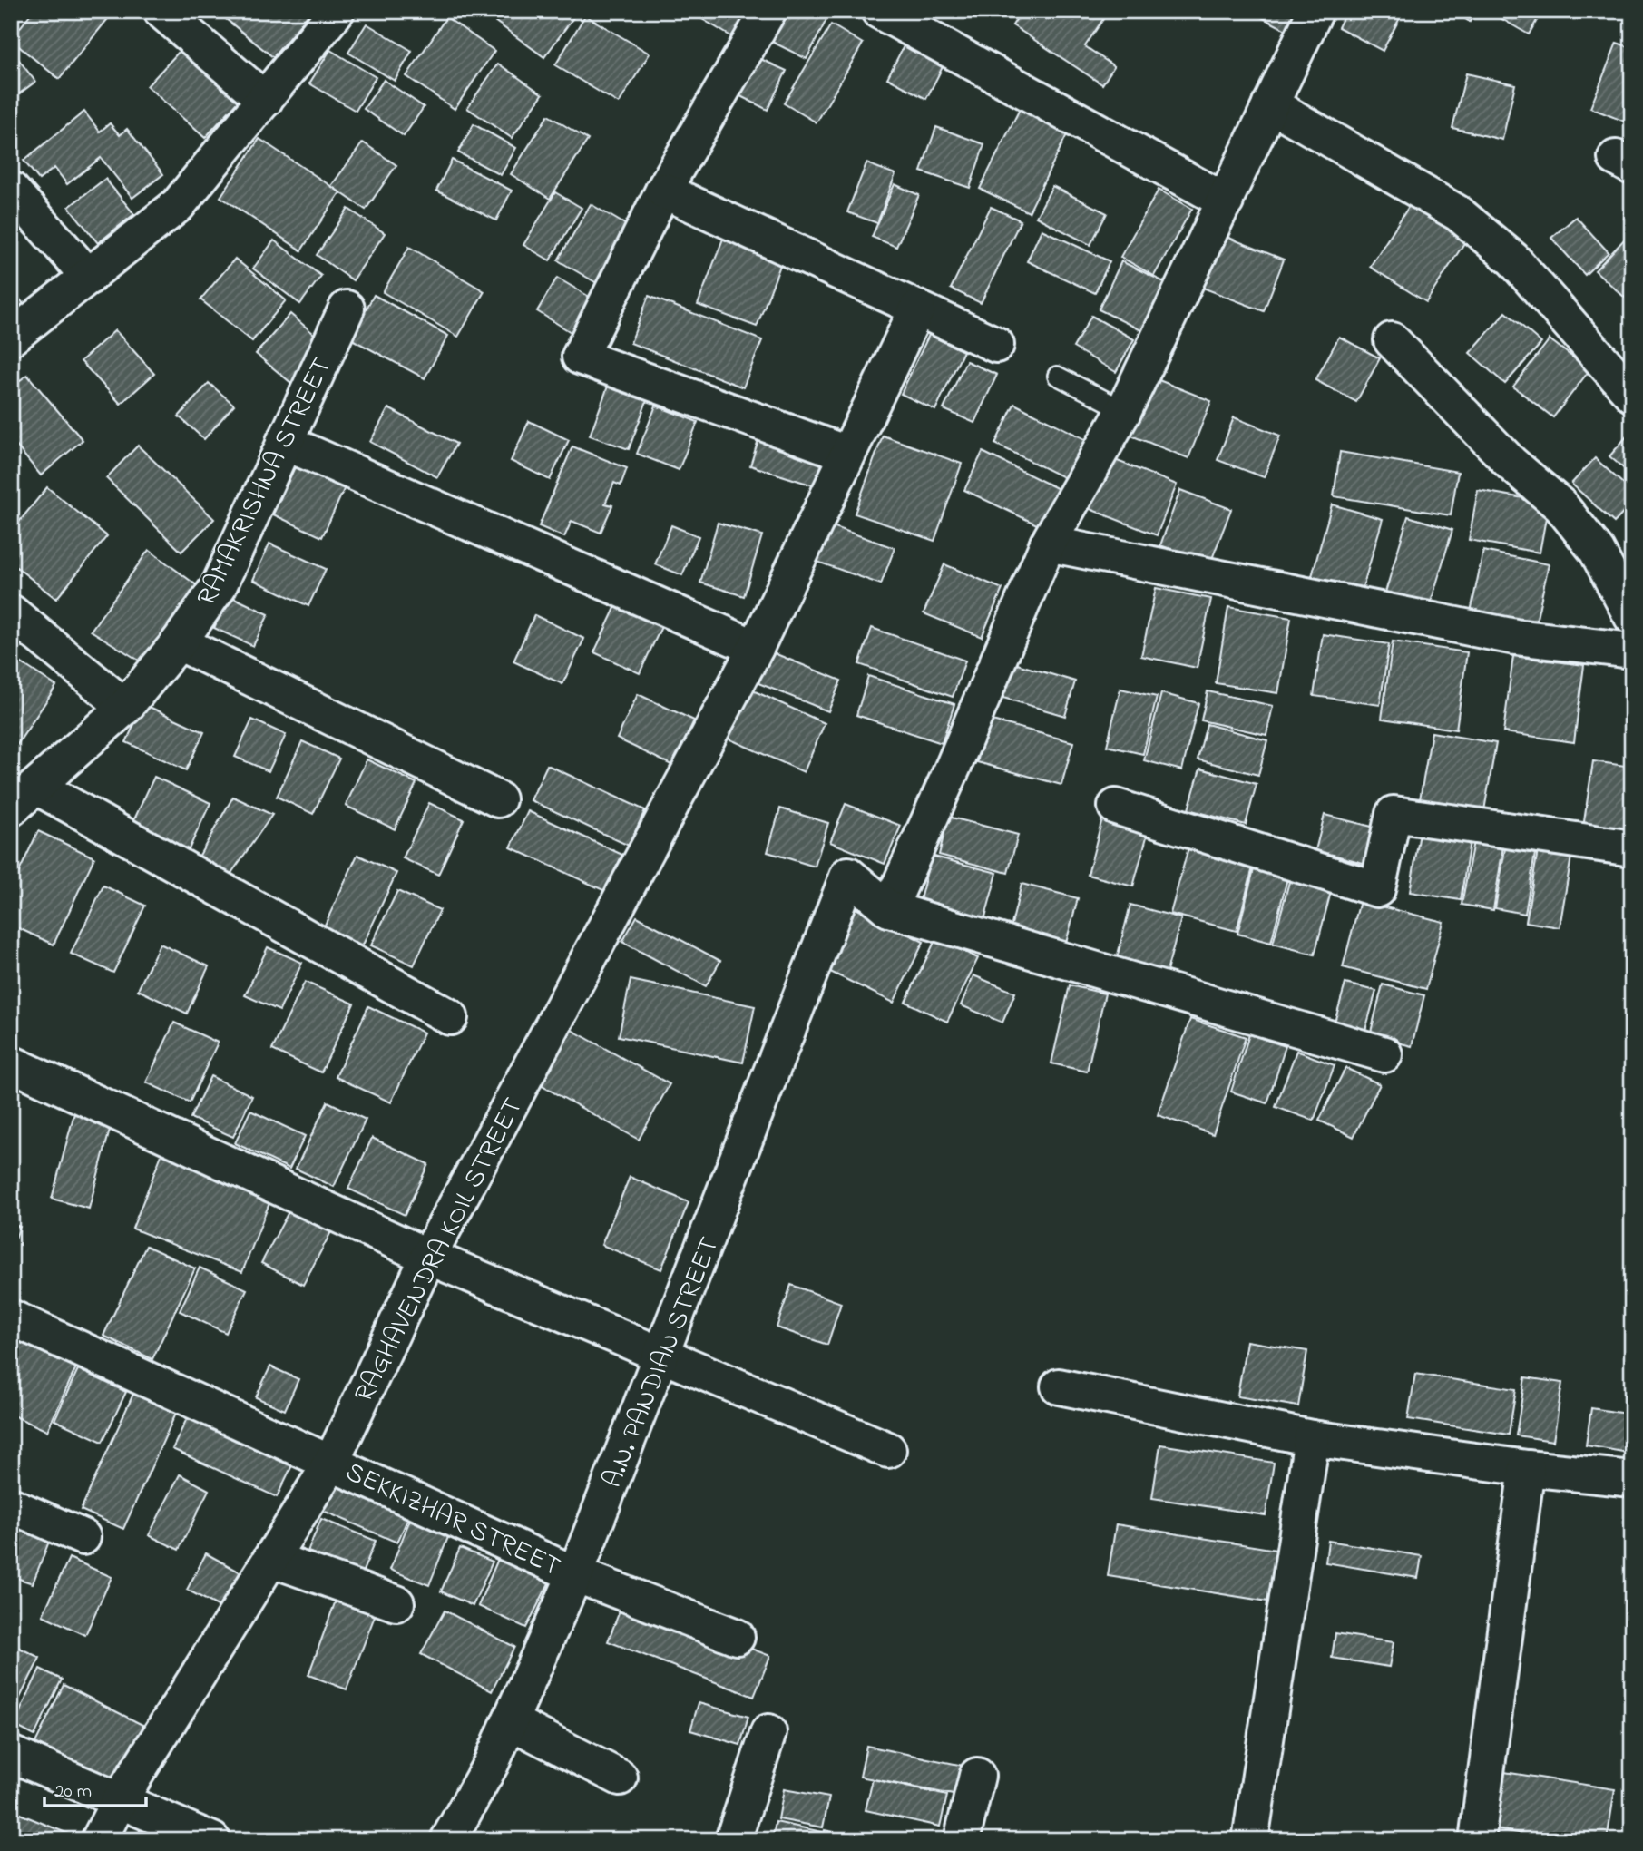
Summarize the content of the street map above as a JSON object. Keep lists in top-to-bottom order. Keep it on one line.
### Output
{"streets":{"street":["RAMAKRISHNA STREET","RAGHAVENDRA KOIL STREET","A.N. PANDIAN STREET","SEKKIZHAR STREET"]},"crossings":[["RAGHAVENDRA KOIL STREET","SEKKIZHAR STREET"],["A.N. PANDIAN STREET","SEKKIZHAR STREET"]],"scale_bar":"20 m"}
